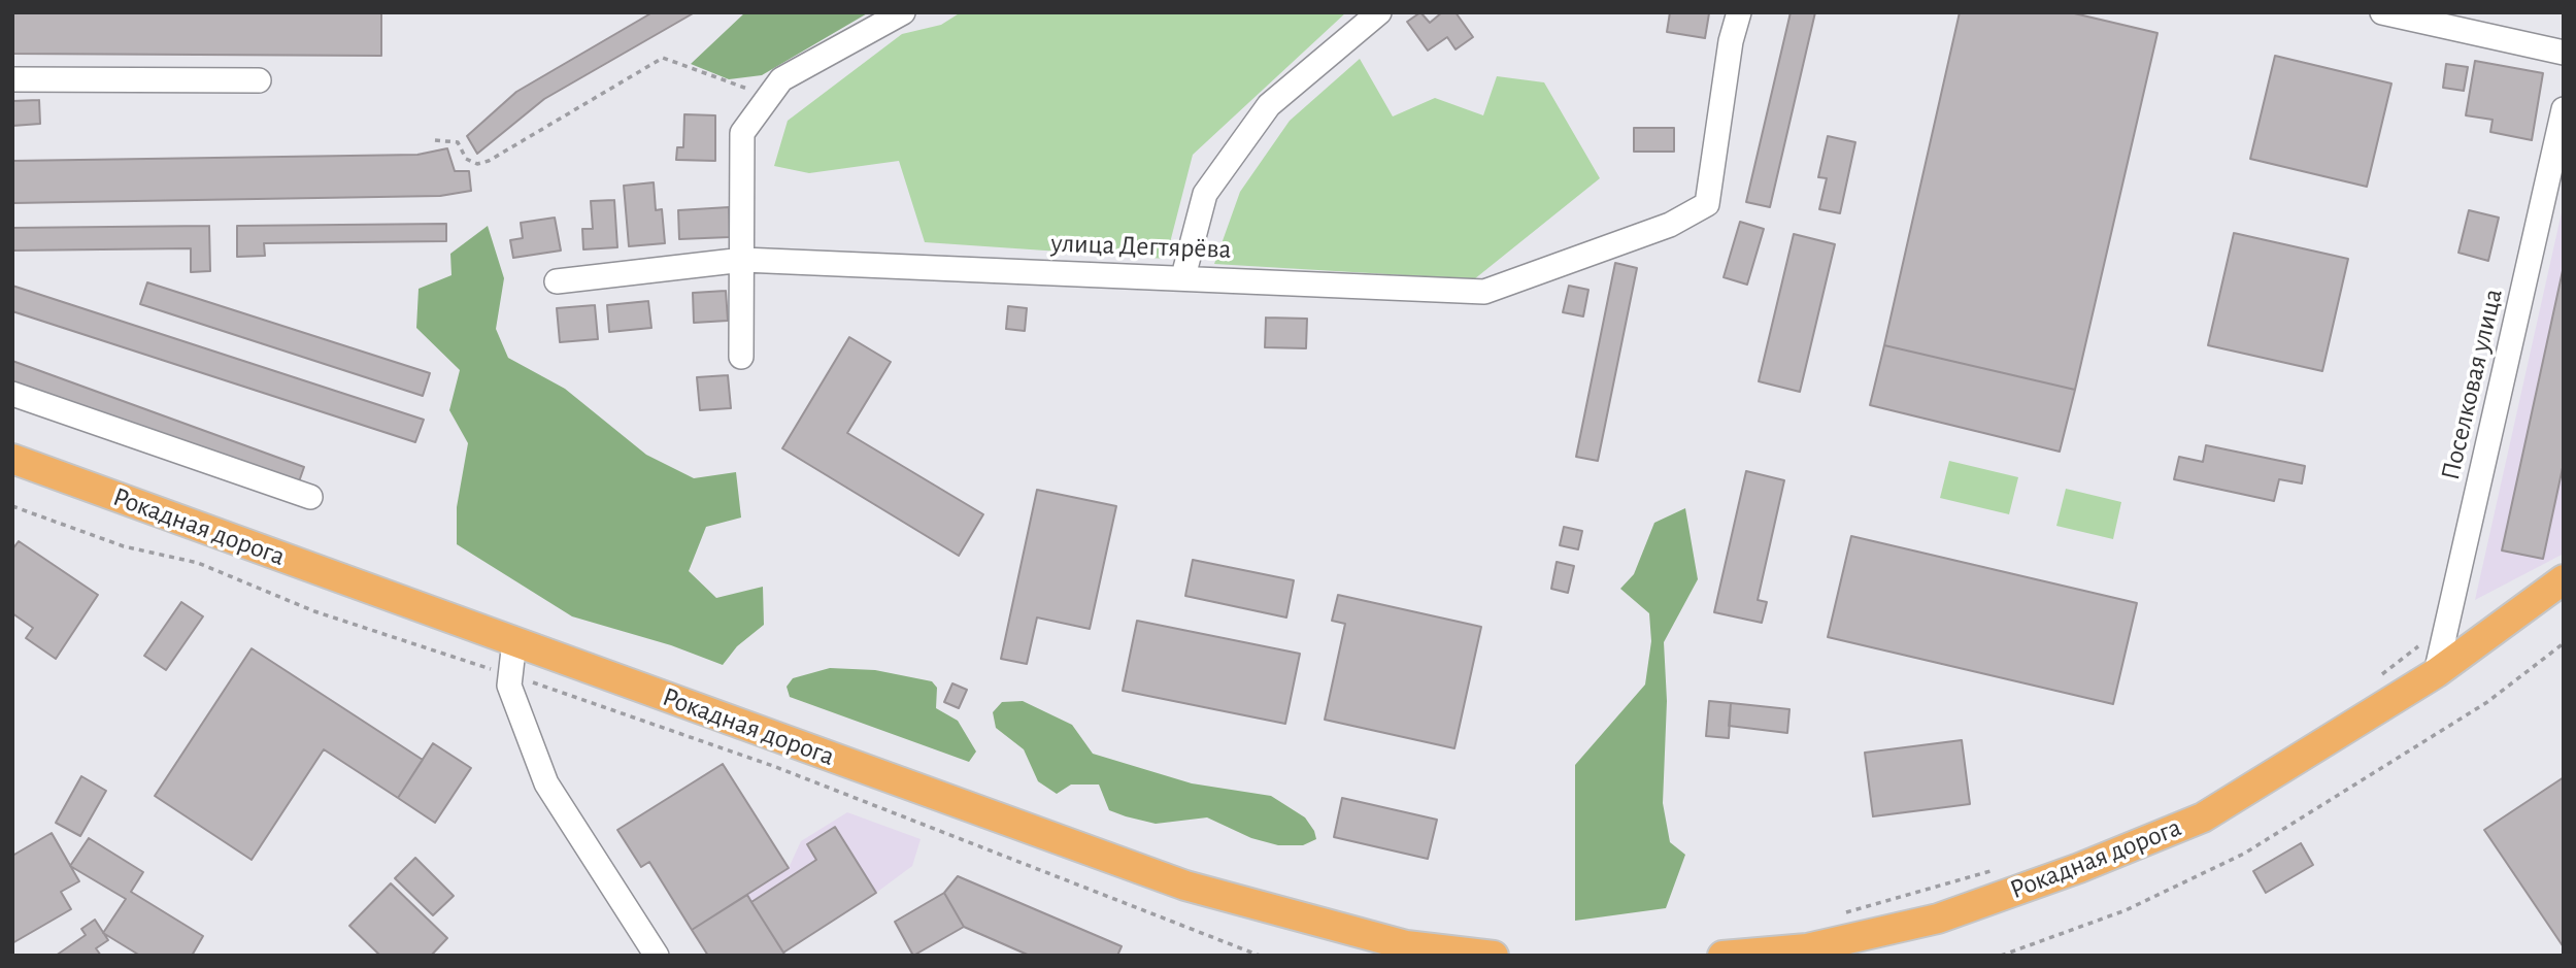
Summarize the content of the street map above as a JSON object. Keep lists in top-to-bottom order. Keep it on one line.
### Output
{"streets":{"main road":["Рокадная дорога"],"street":["улица Дегтярёва","Поселковая улица"]},"crossings":[["Поселковая улица","Рокадная дорога"]]}
